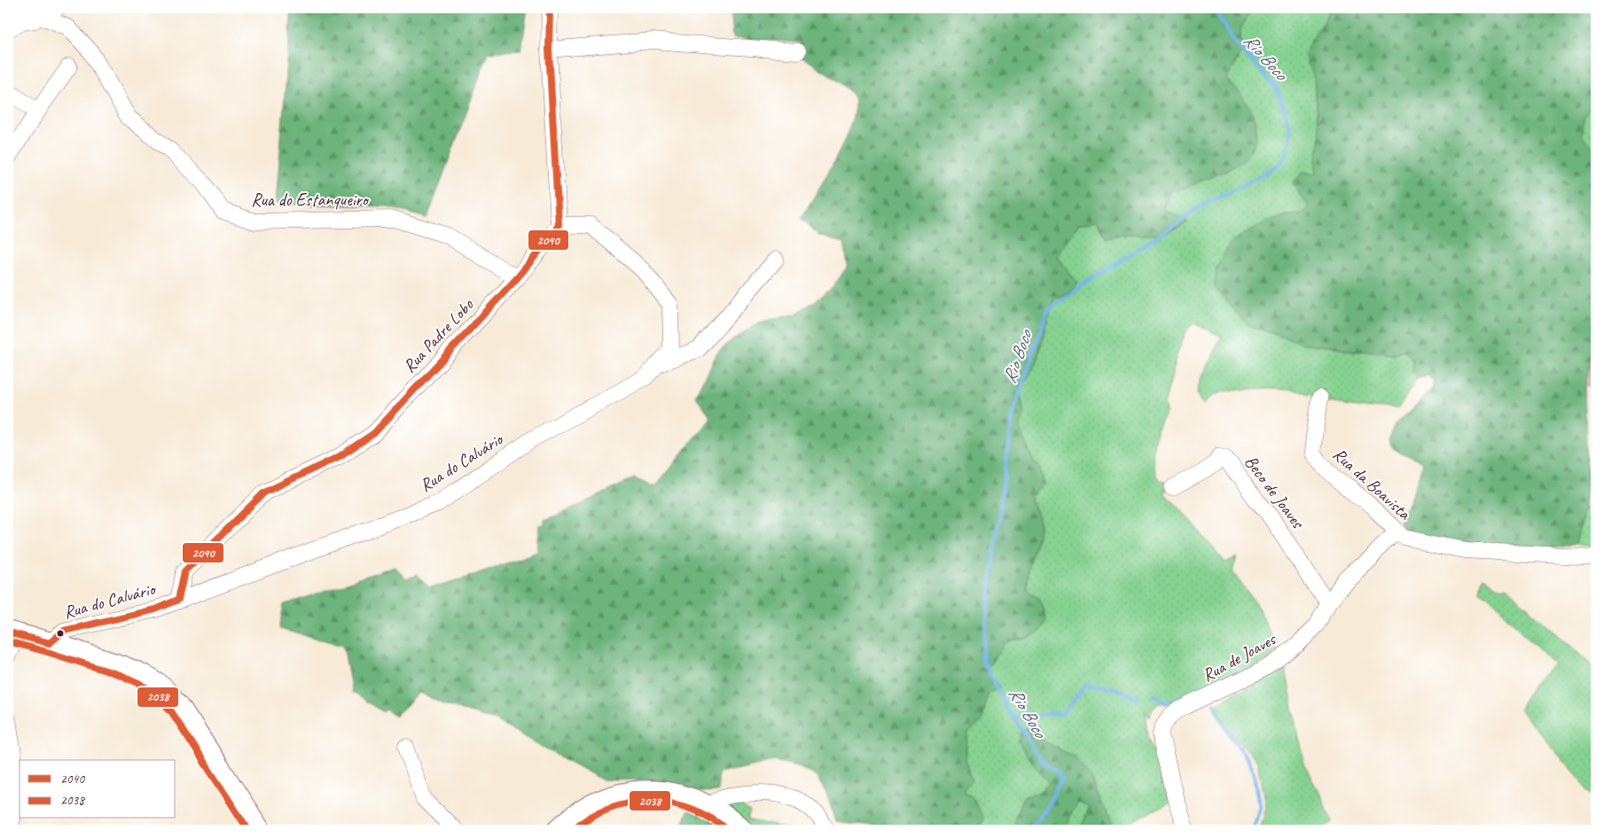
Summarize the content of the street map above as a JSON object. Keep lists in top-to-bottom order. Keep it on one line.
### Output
{"streets":{"street":["Rua do Estanqueiro","Rua Padre Lobo","Rua do Calvário","Rua da Boavista","Beco de Joaves","Rua de Joaves"]},"crossings":[["Rua do Estanqueiro","Rua Padre Lobo"],["Rua Padre Lobo","Rua do Calvário"],["Rua da Boavista","Rua de Joaves"],["Beco de Joaves","Rua de Joaves"]],"water":["Rio Boco"],"lines":["transit line 2040","transit line 2038"],"legend":["2040","2038"]}
